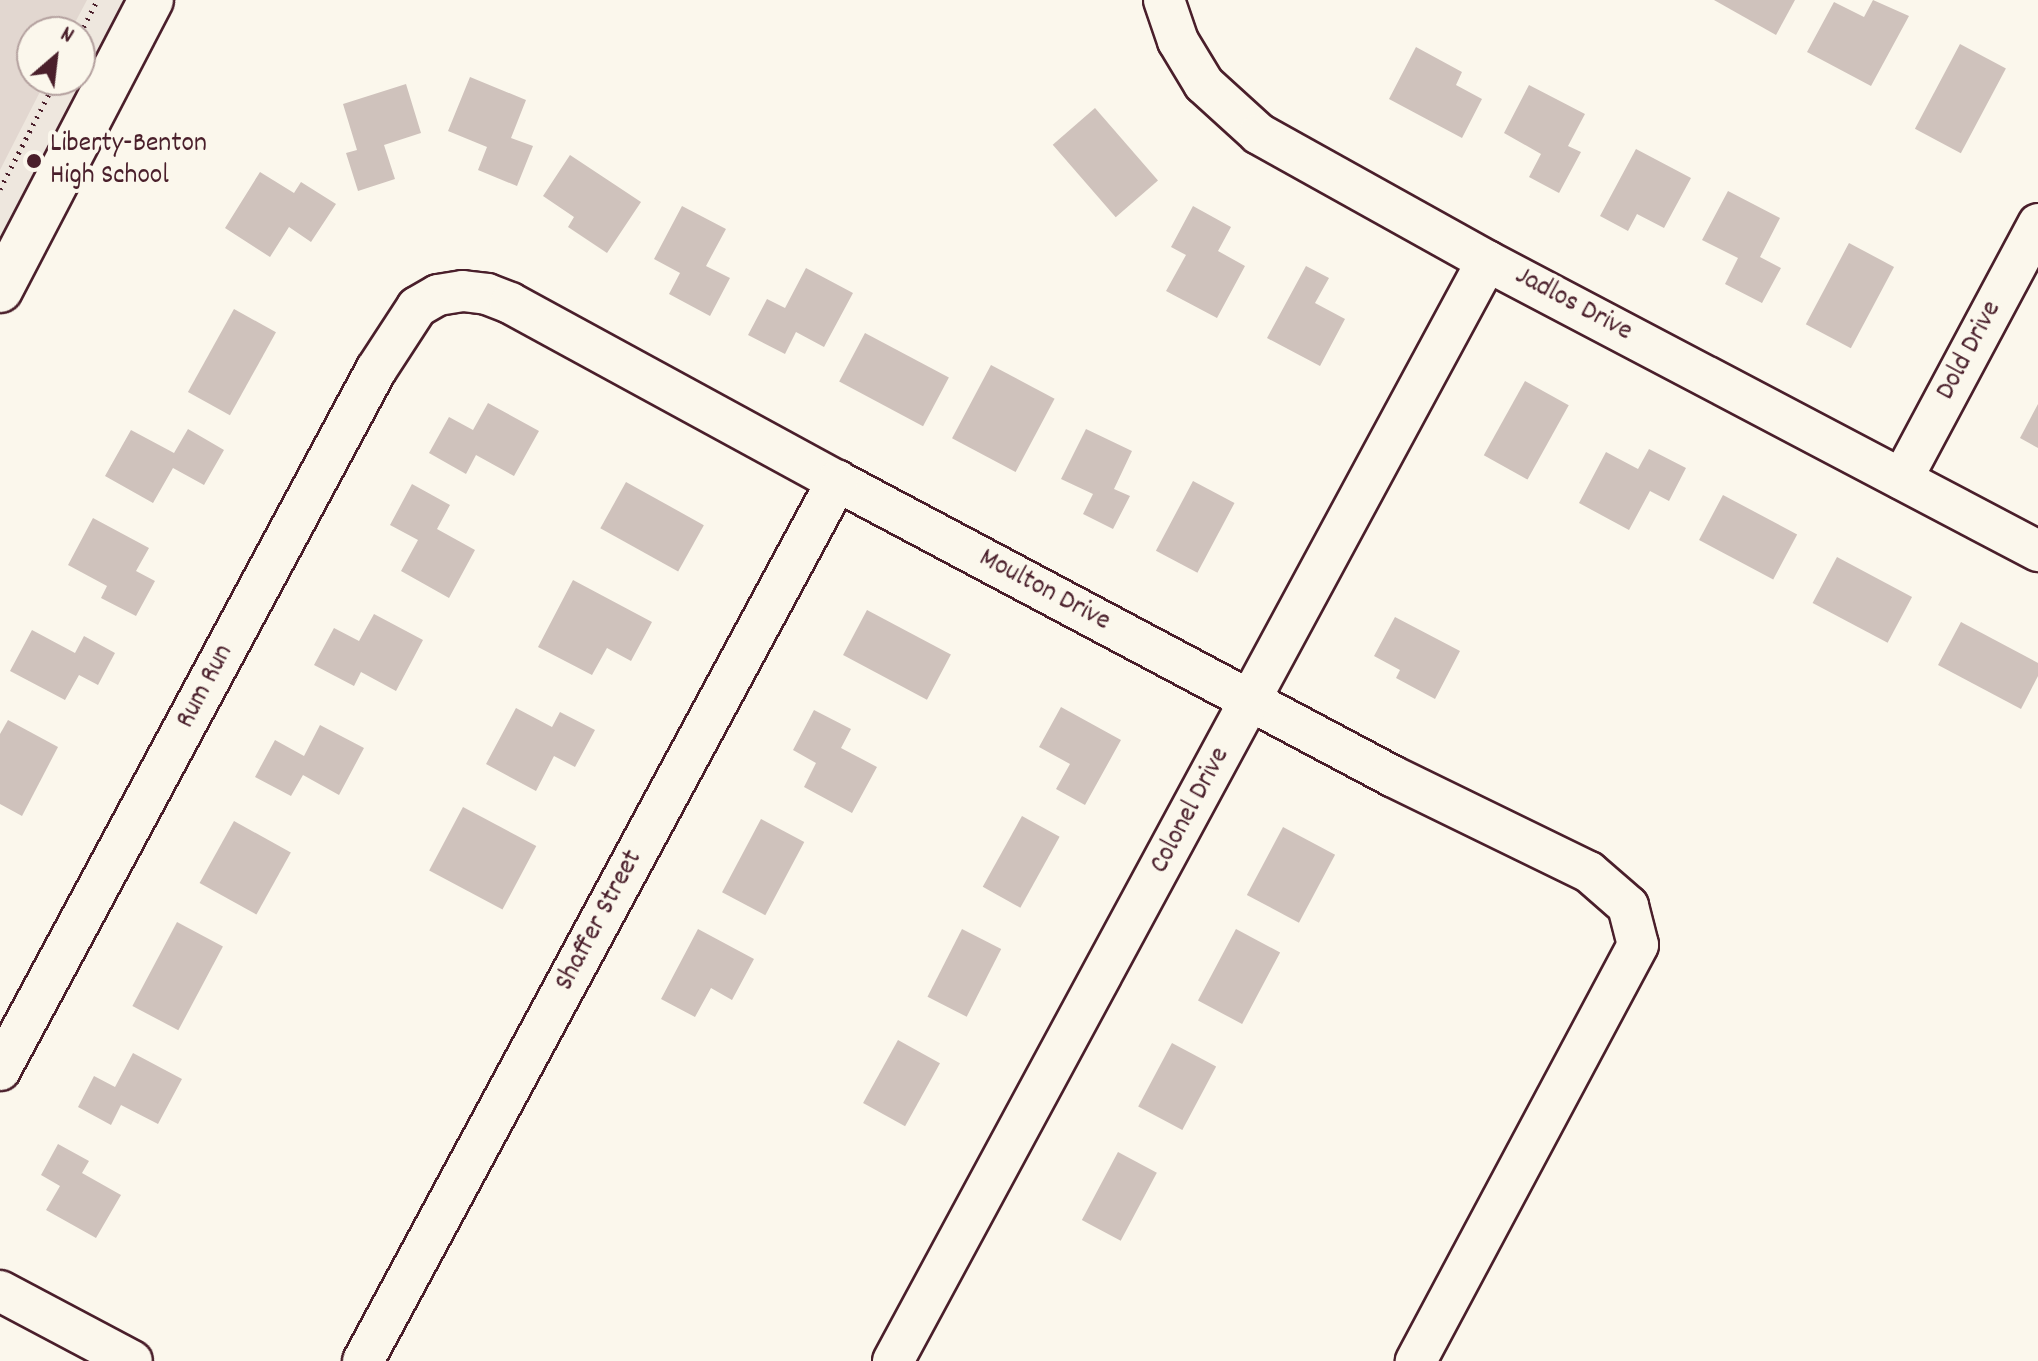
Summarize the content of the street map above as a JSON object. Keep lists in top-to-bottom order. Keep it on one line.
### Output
{"streets":{"street":["Jadlos Drive","Dold Drive","Moulton Drive","Rum Run","Colonel Drive","Shaffer Street"]},"crossings":[["Jadlos Drive","Dold Drive"],["Jadlos Drive","Colonel Drive"],["Moulton Drive","Rum Run"],["Moulton Drive","Colonel Drive"],["Moulton Drive","Shaffer Street"]],"places":["Liberty-Benton High School"],"north":"top right"}
